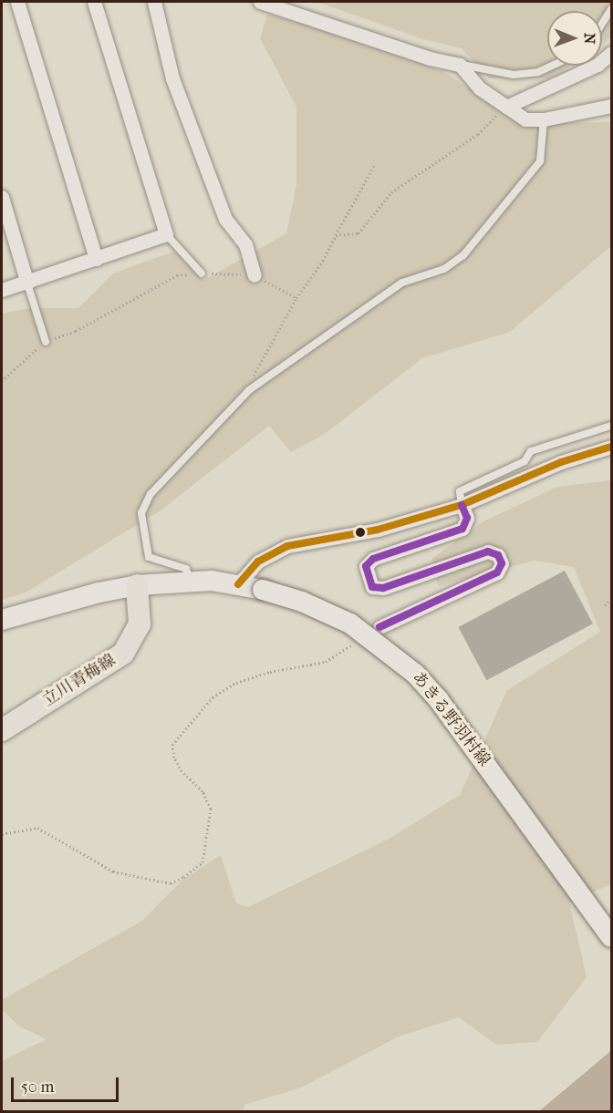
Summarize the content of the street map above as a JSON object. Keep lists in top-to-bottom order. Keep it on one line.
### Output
{"streets":{"main road":["立川青梅線","あきる野羽村線"]},"crossings":[["立川青梅線","あきる野羽村線"]],"scale_bar":"50 m","north":"right"}
